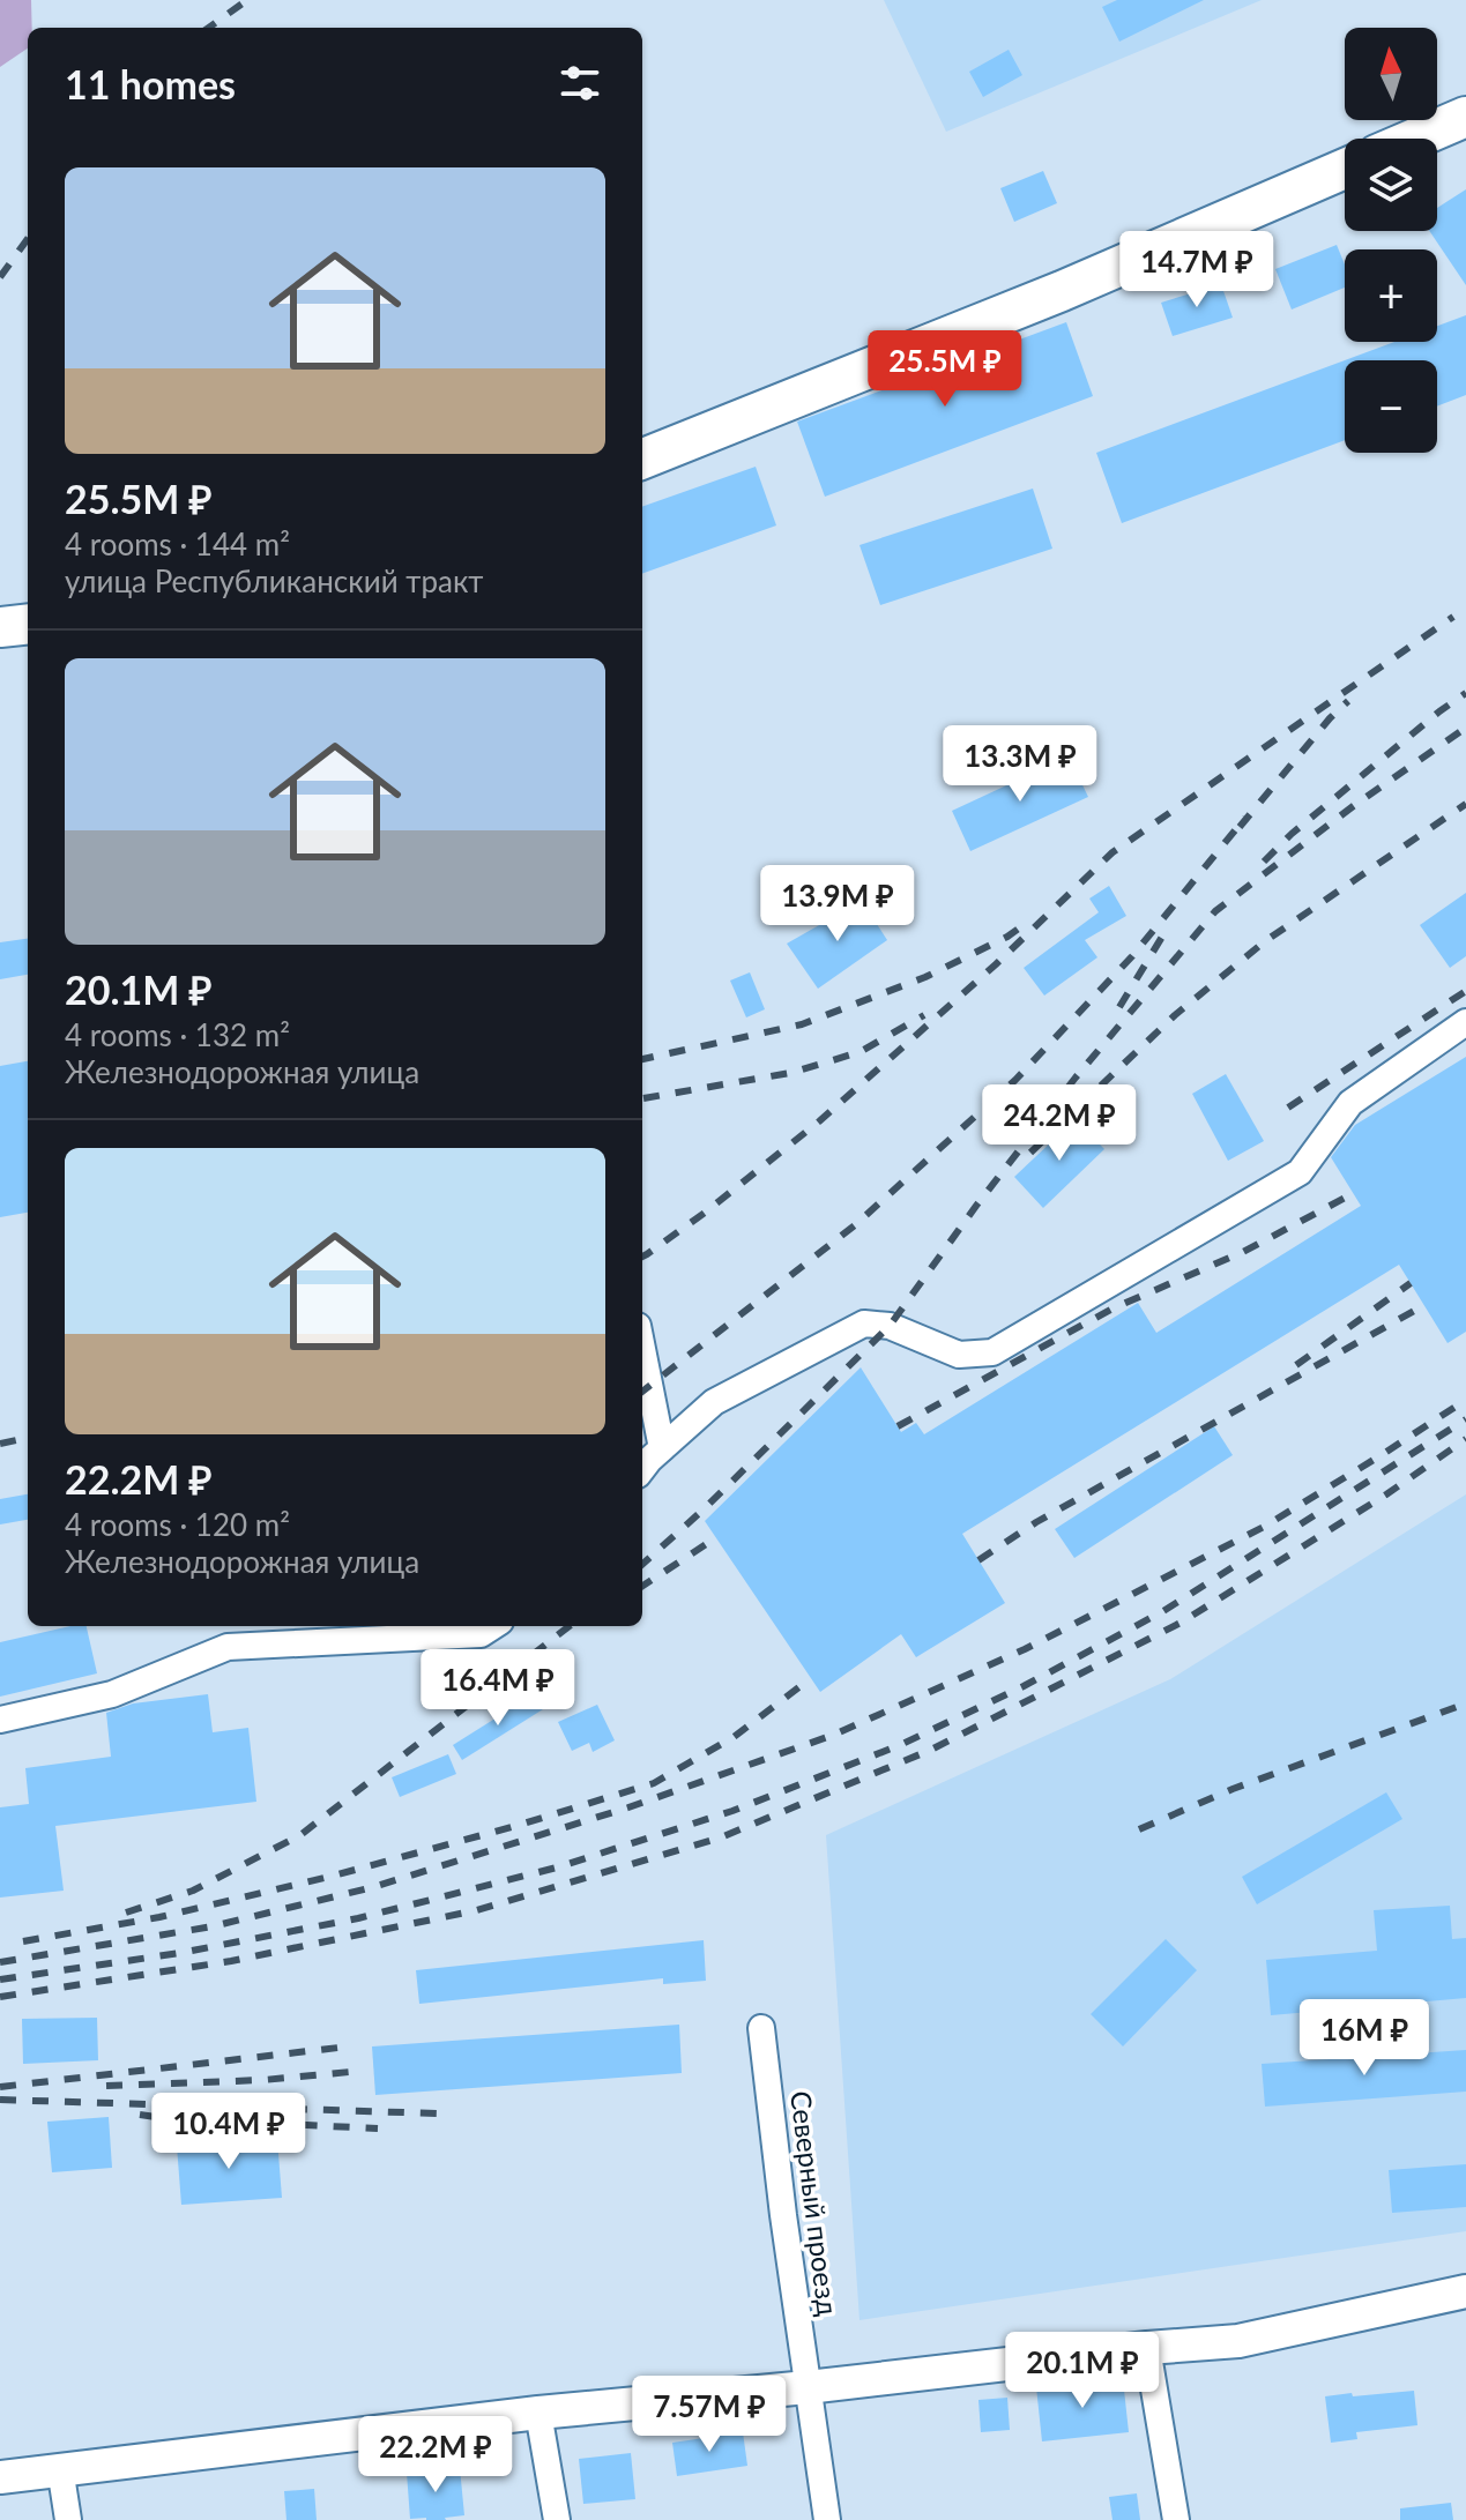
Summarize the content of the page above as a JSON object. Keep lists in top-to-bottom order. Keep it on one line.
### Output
{"streets":{"street":["Северный проезд"]},"north":"top","page":{"map_buttons":["+","−"],"heading":"11 homes","list":[{"name":"25.5M ₽","note":"4 rooms · 144 m² · улица Республиканский тракт"},{"name":"20.1M ₽","note":"4 rooms · 132 m² · Железнодорожная улица"},{"name":"22.2M ₽","note":"4 rooms · 120 m² · Железнодорожная улица"}],"price":["14.7M ₽","25.5M ₽","13.3M ₽","13.9M ₽","24.2M ₽","16.4M ₽","16M ₽","10.4M ₽","20.1M ₽","7.57M ₽","22.2M ₽"]}}
